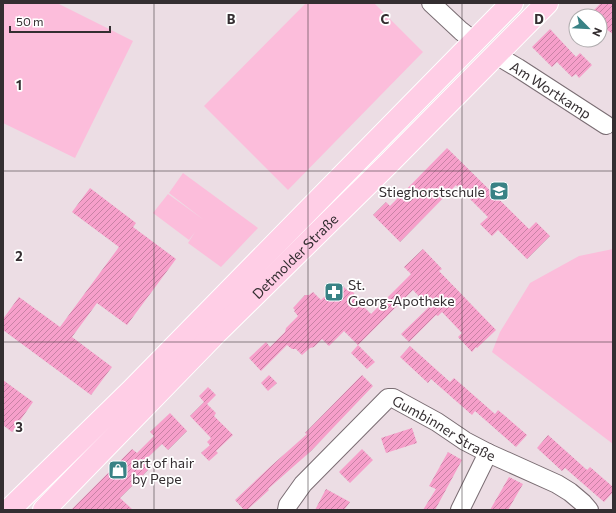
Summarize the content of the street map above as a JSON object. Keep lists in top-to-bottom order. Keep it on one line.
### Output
{"streets":{"main road":["Detmolder Straße"],"street":["Am Wortkamp","Gumbinner Straße"]},"crossings":[["Am Wortkamp","Detmolder Straße"]],"places":{"school or university":["Stieghorstschule"],"pharmacy":["St. Georg-Apotheke"],"shop":["art of hair by Pepe"]},"scale_bar":"50 m","north":"bottom right","grid":{"columns":["B","C","D"],"rows":["1","2","3"]}}
